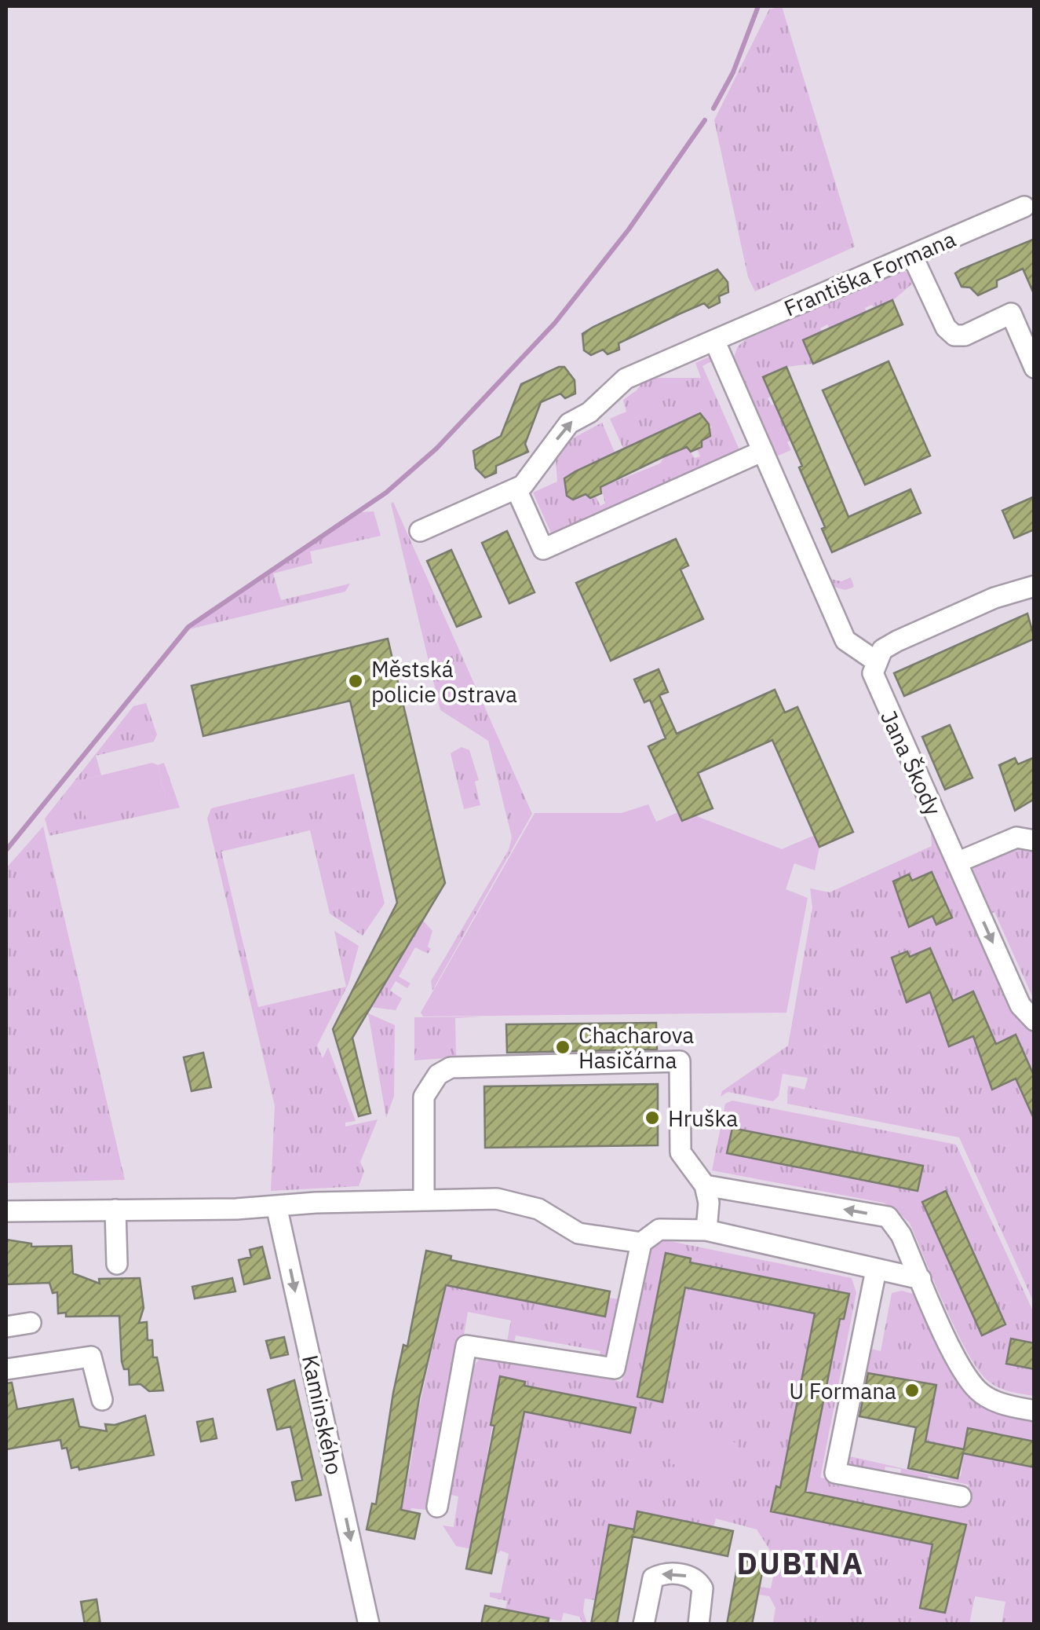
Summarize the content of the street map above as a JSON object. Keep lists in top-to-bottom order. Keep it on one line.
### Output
{"streets":{"street":["Františka Formana","Jana Škody","Kaminského"]},"one_way":["Františka Formana","Jana Škody","Kaminského"],"districts":["DUBINA"],"places":["Městská policie Ostrava","Chacharova Hasičárna","Hruška","U Formana"]}
